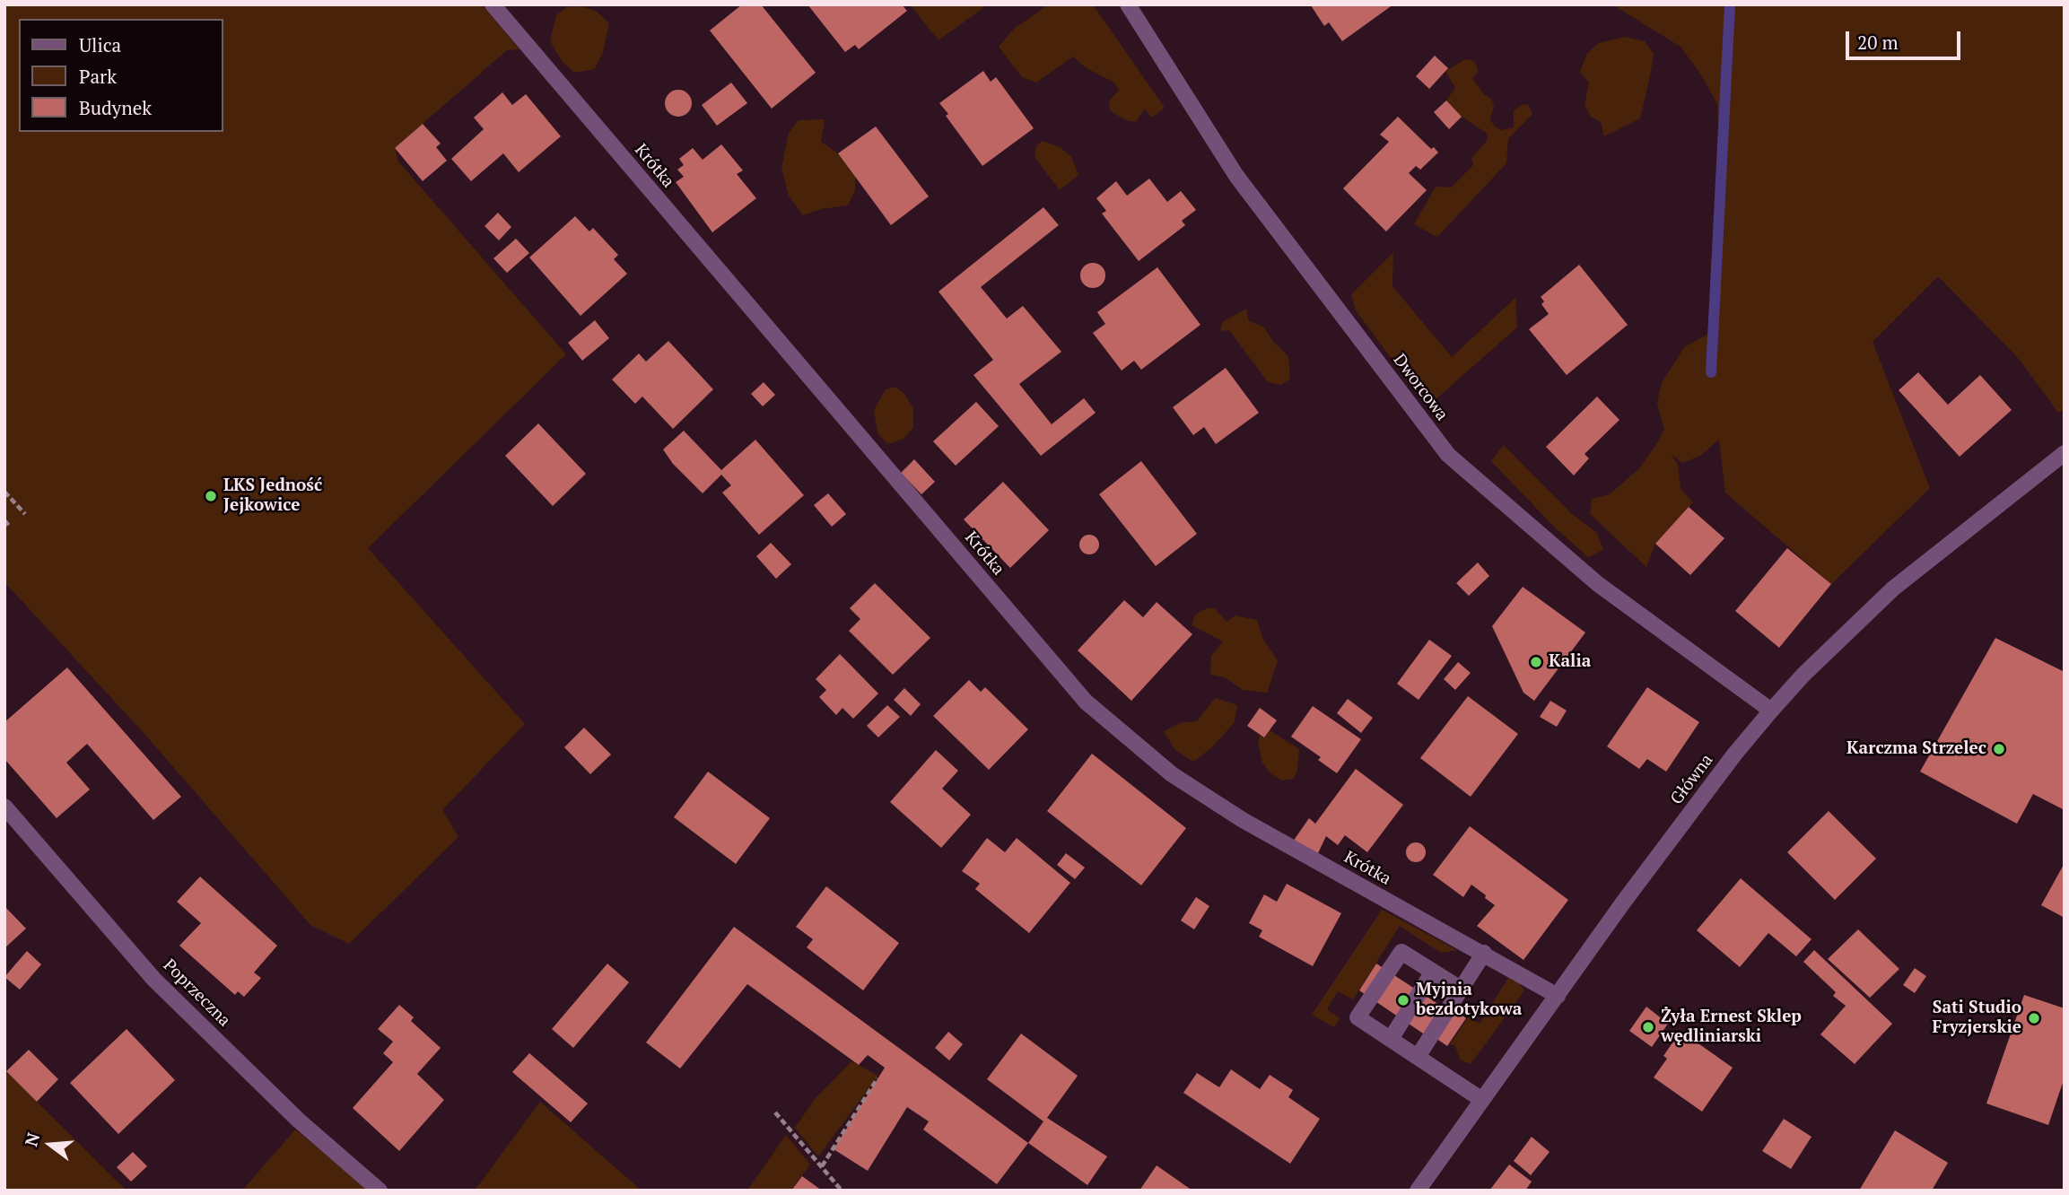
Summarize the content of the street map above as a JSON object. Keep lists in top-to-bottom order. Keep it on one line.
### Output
{"streets":{"street":["Krótka","Dworcowa","Główna","Poprzeczna"]},"crossings":[["Krótka","Główna"],["Dworcowa","Główna"]],"places":["LKS Jedność Jejkowice","Kalia","Karczma Strzelec","Myjnia bezdotykowa","Sati Studio Fryzjerskie","Żyła Ernest Sklep wędliniarski"],"legend":["Ulica","Park","Budynek"],"scale_bar":"20 m","north":"left"}
